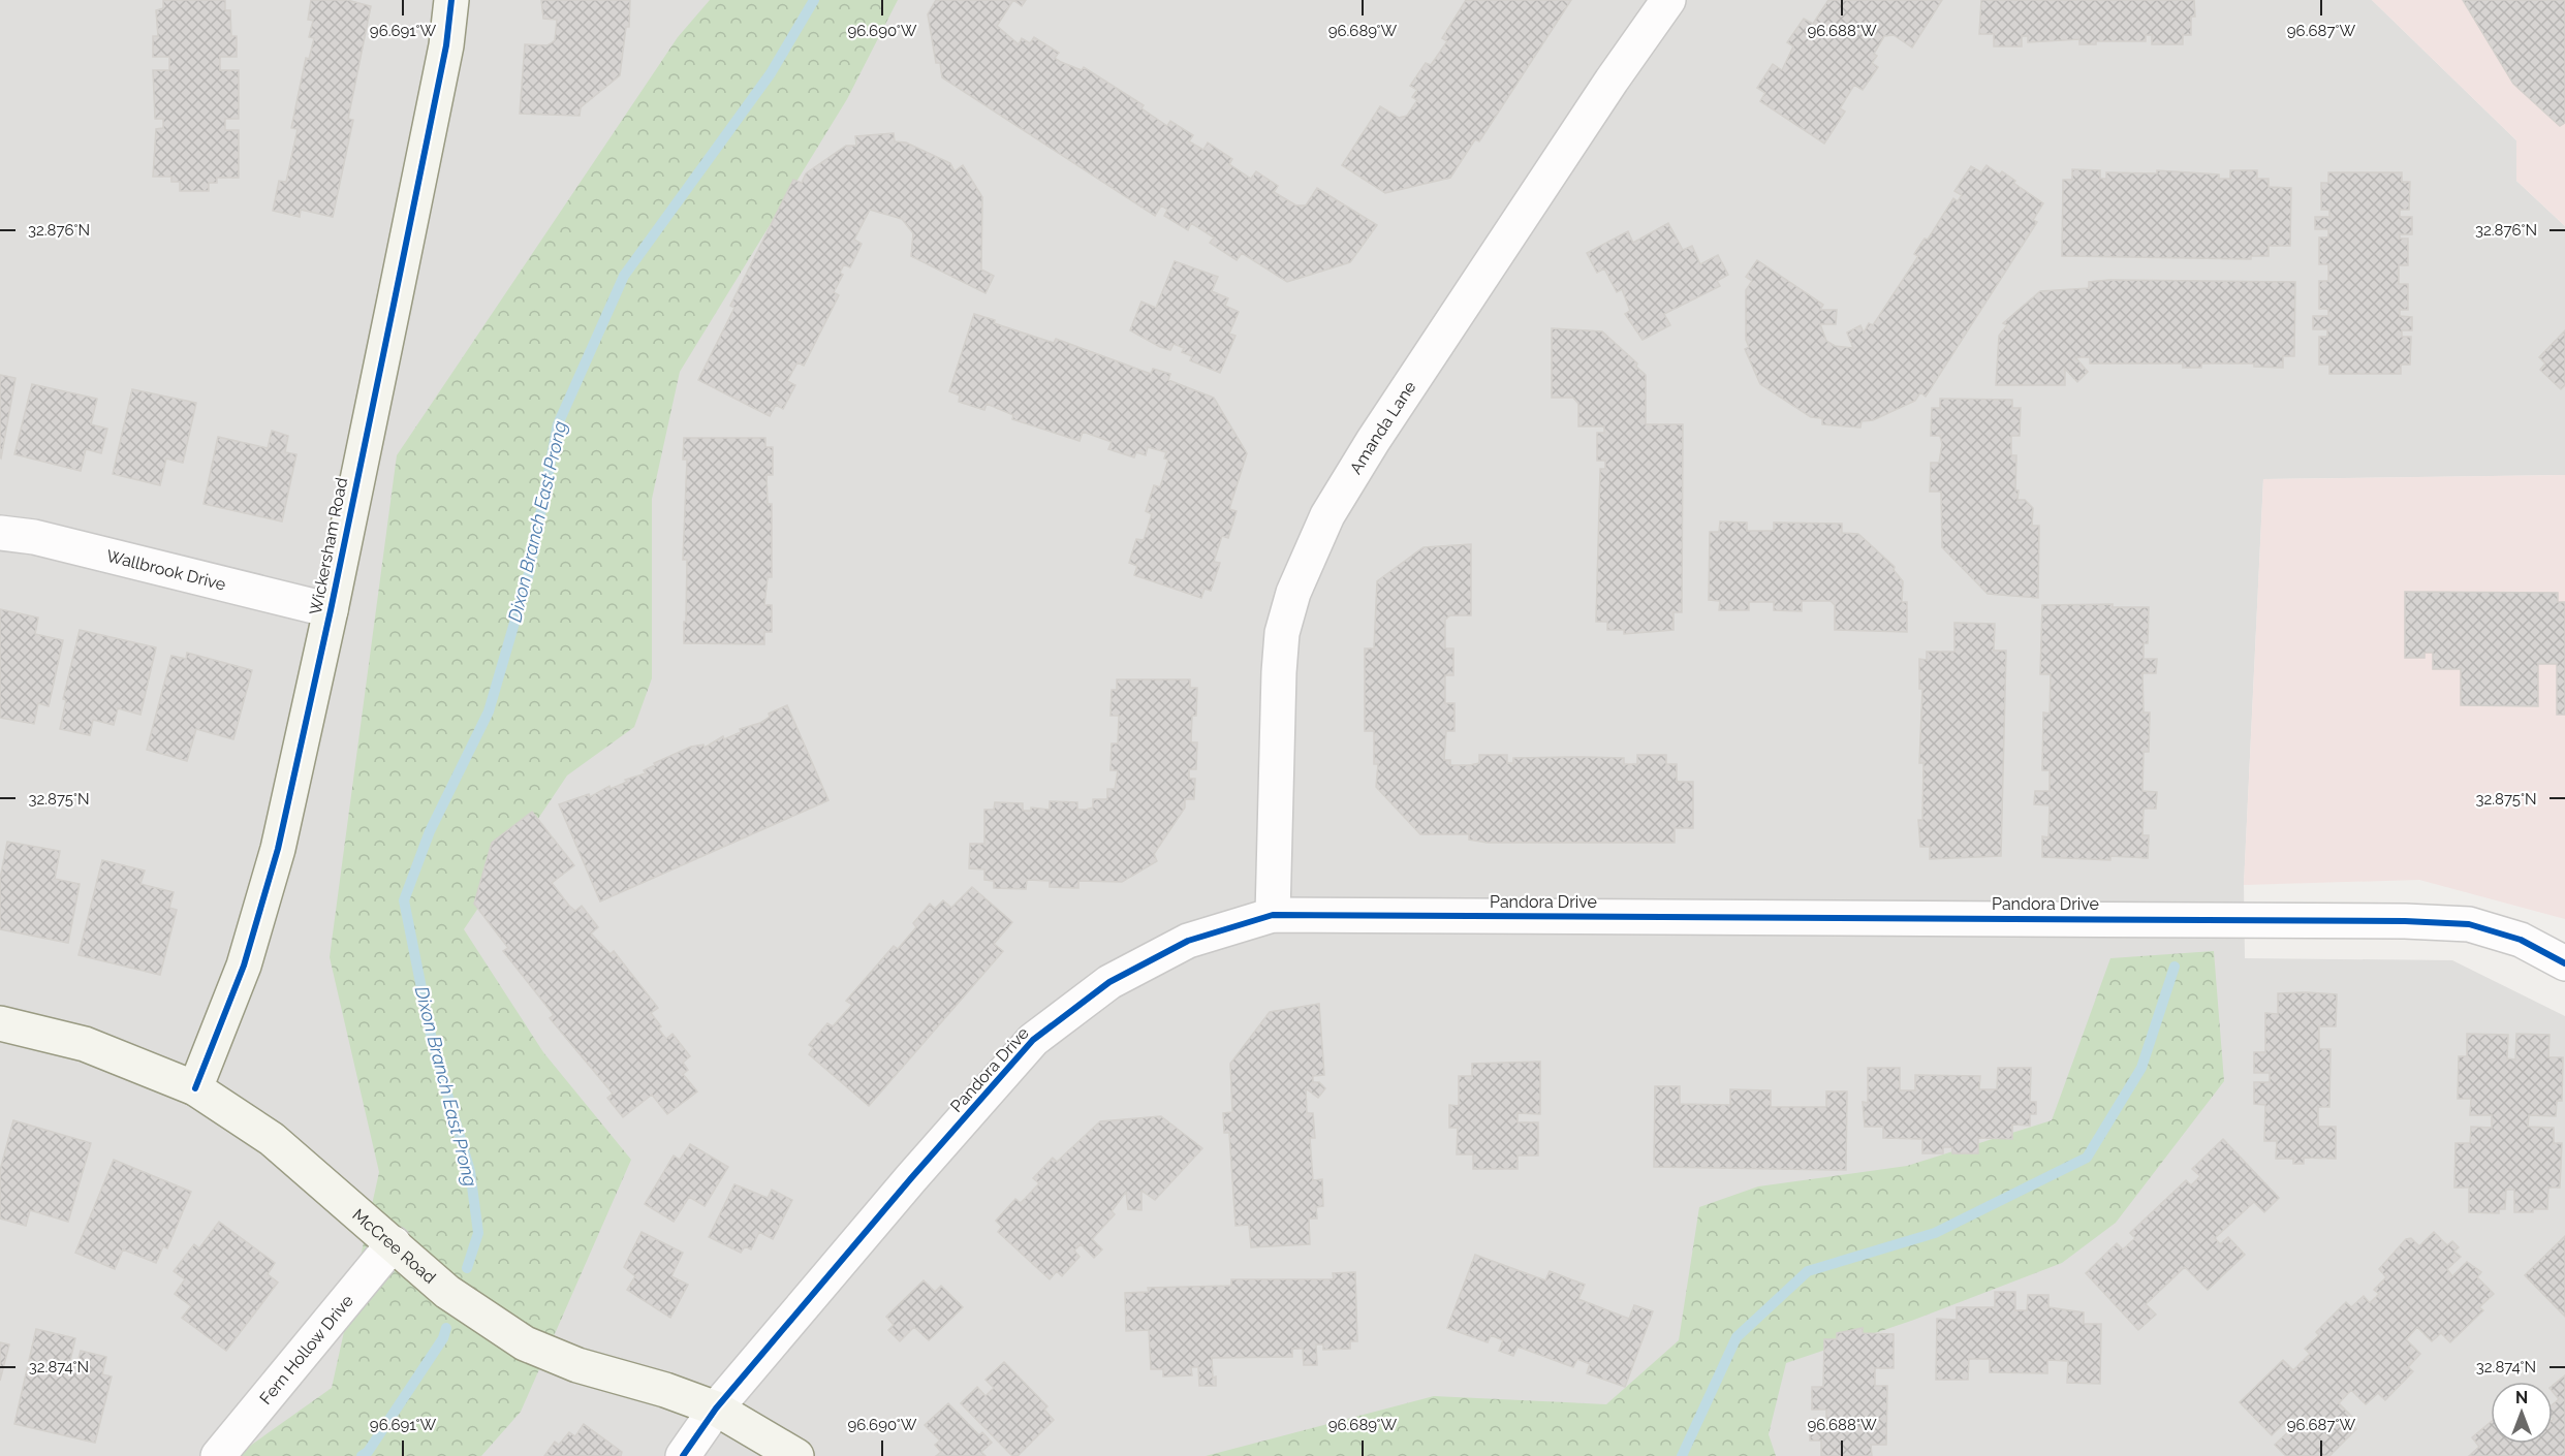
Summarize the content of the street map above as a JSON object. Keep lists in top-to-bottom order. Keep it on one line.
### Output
{"streets":{"street":["Amanda Lane","Wickersham Road","Wallbrook Drive","Pandora Drive","McCree Road","Fern Hollow Drive"]},"crossings":[["Amanda Lane","Pandora Drive"],["Wickersham Road","Wallbrook Drive"],["Wickersham Road","McCree Road"],["Pandora Drive","McCree Road"],["McCree Road","Fern Hollow Drive"]],"water":["Dixon Branch East Prong"],"north":"top","coordinates":["96.691°W","96.690°W","96.689°W","96.688°W","96.687°W","32.876°N","32.875°N","32.874°N"]}
